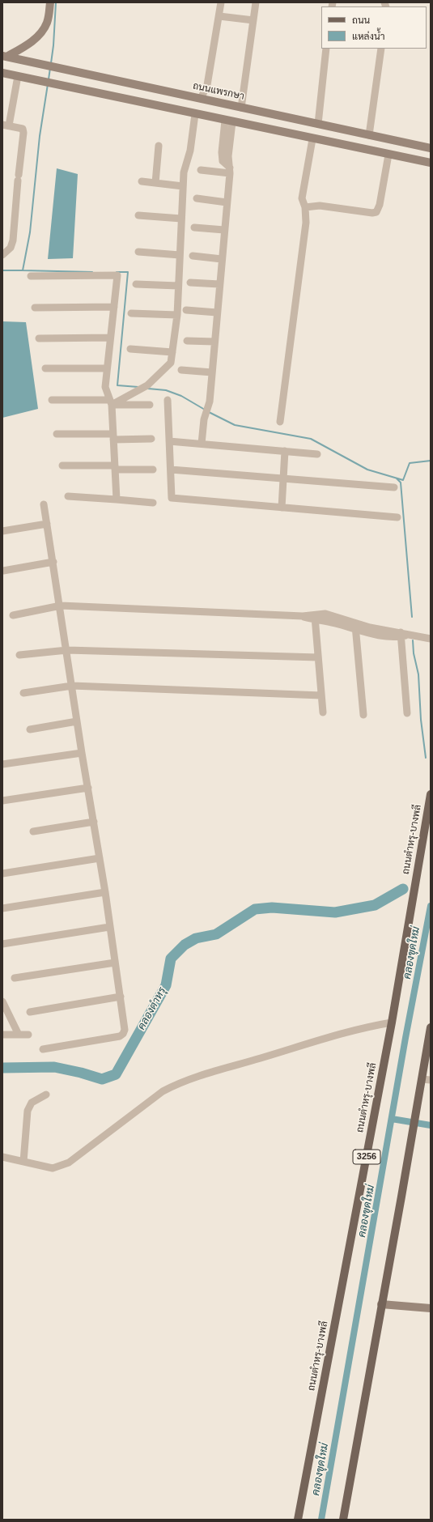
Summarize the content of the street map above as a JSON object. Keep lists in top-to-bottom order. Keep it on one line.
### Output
{"streets":{"main road":["ถนนแพรกษา","ถนนตำหรุ-บางพลี","3256"]},"water":["คลองขุดใหม่","คลองตำหรุ"],"legend":["ถนน","แหล่งน้ำ"]}
